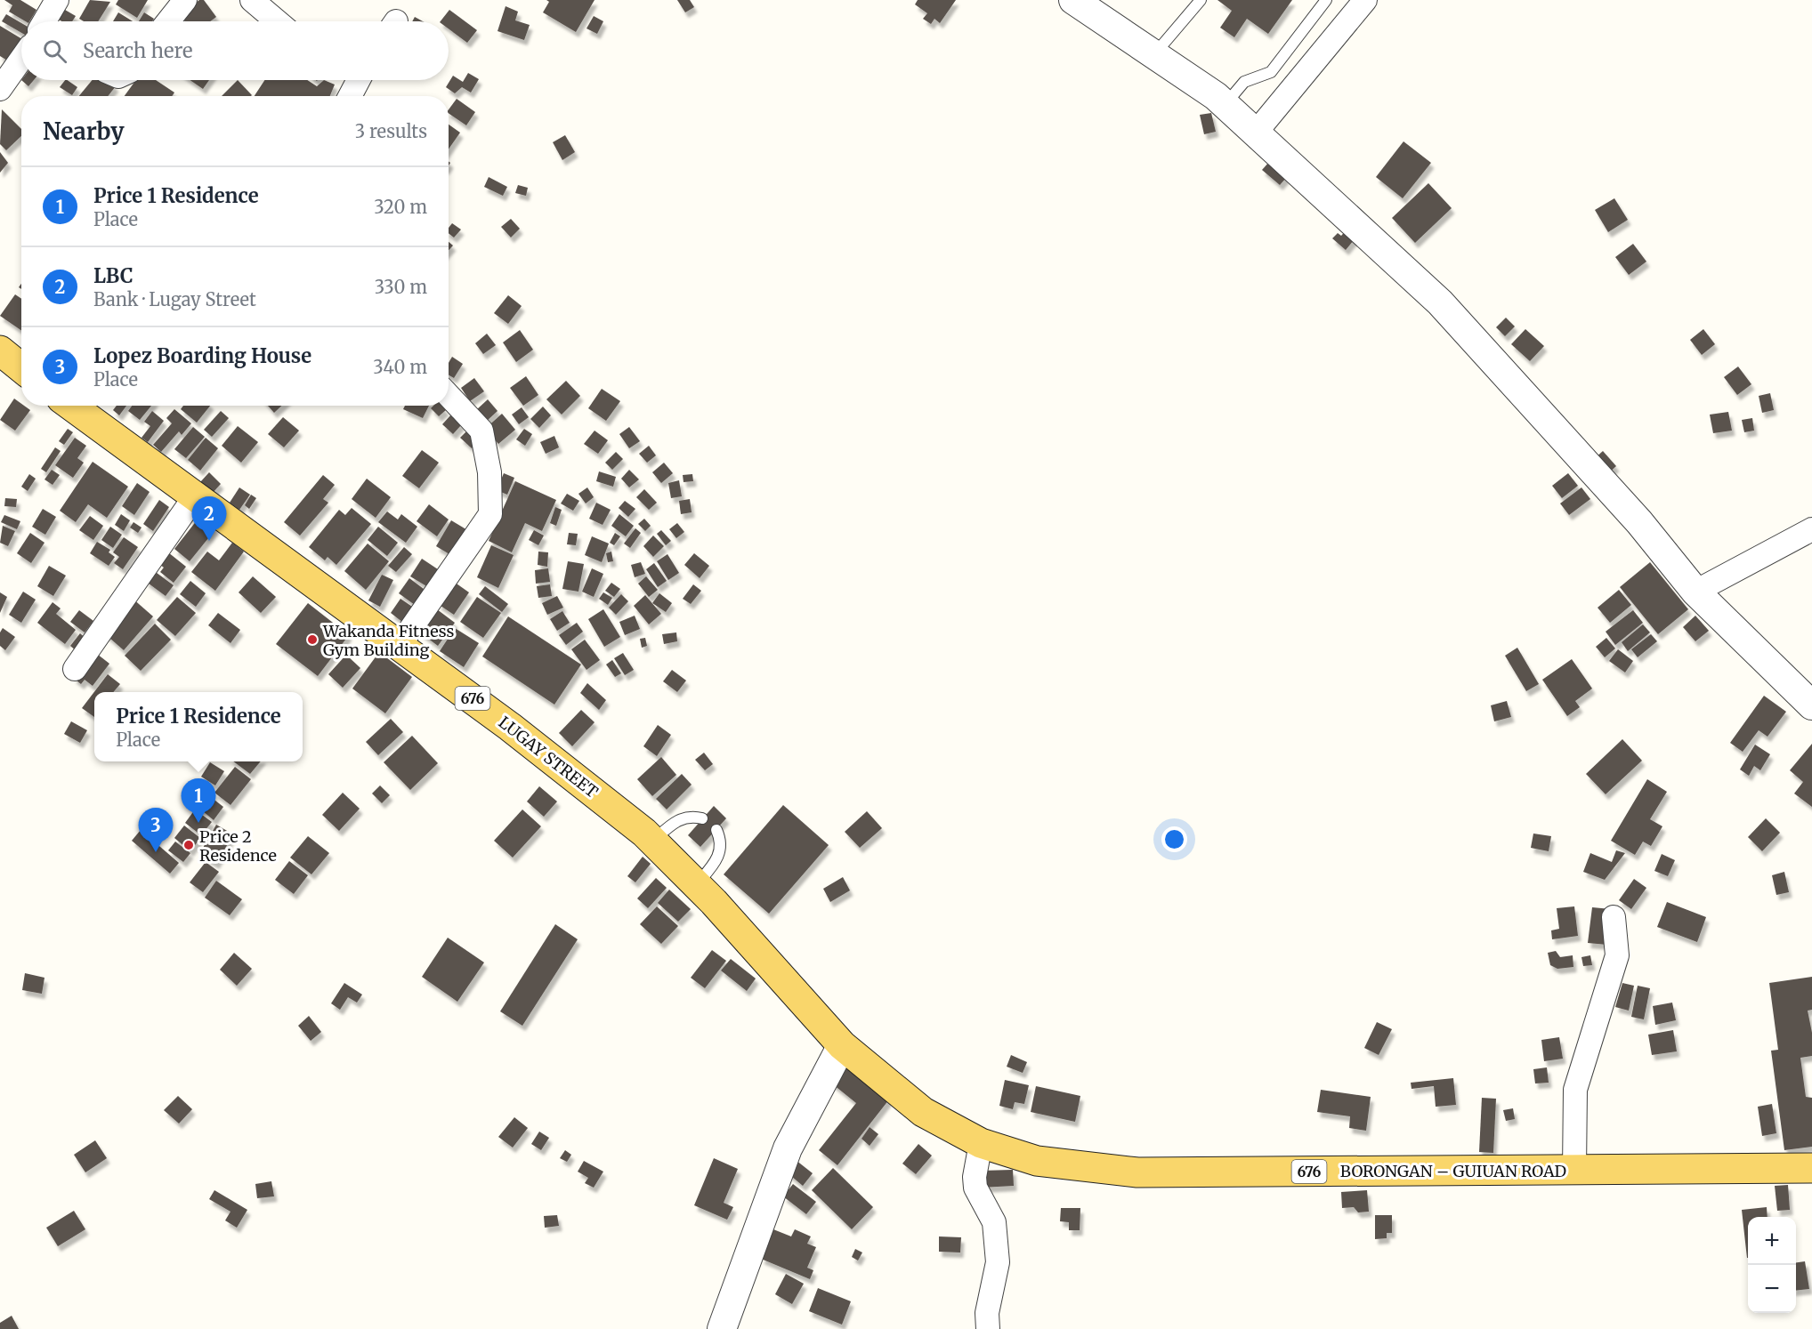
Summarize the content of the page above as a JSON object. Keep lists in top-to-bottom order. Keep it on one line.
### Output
{"streets":{"main road":["676","LUGAY STREET","BORONGAN – GUIUAN ROAD"]},"crossings":[["LUGAY STREET","BORONGAN – GUIUAN ROAD"]],"places":["Wakanda Fitness Gym Building","Price 2 Residence"],"page":{"search":"Search here","heading":["Nearby","3 results"],"list":[{"mark":"1","name":"Price 1 Residence","note":"Place","value":"320 m"},{"mark":"2","name":"LBC","note":"Bank · Lugay Street","value":"330 m"},{"mark":"3","name":"Lopez Boarding House","note":"Place","value":"340 m"}],"pins":["2","1","3"],"popup":["Price 1 Residence","Place"],"map_buttons":["+","−"]}}
